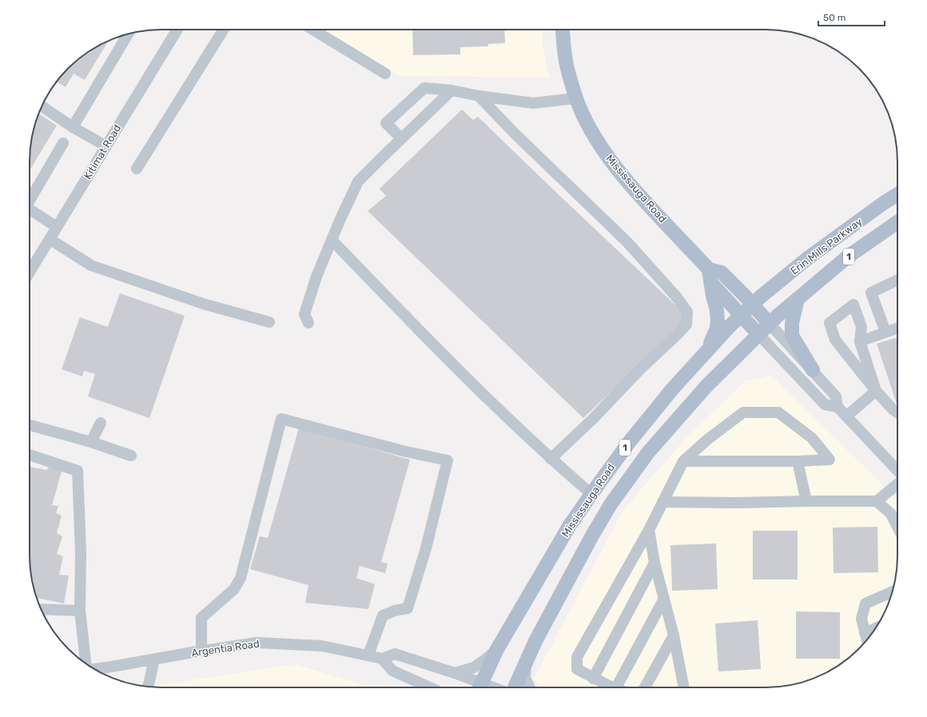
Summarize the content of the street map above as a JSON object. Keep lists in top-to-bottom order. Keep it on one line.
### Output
{"streets":{"main road":["Mississauga Road","Erin Mills Parkway","1"],"street":["Kitimat Road","Argentia Road"]},"crossings":[["Mississauga Road","Erin Mills Parkway"]],"scale_bar":"50 m"}
